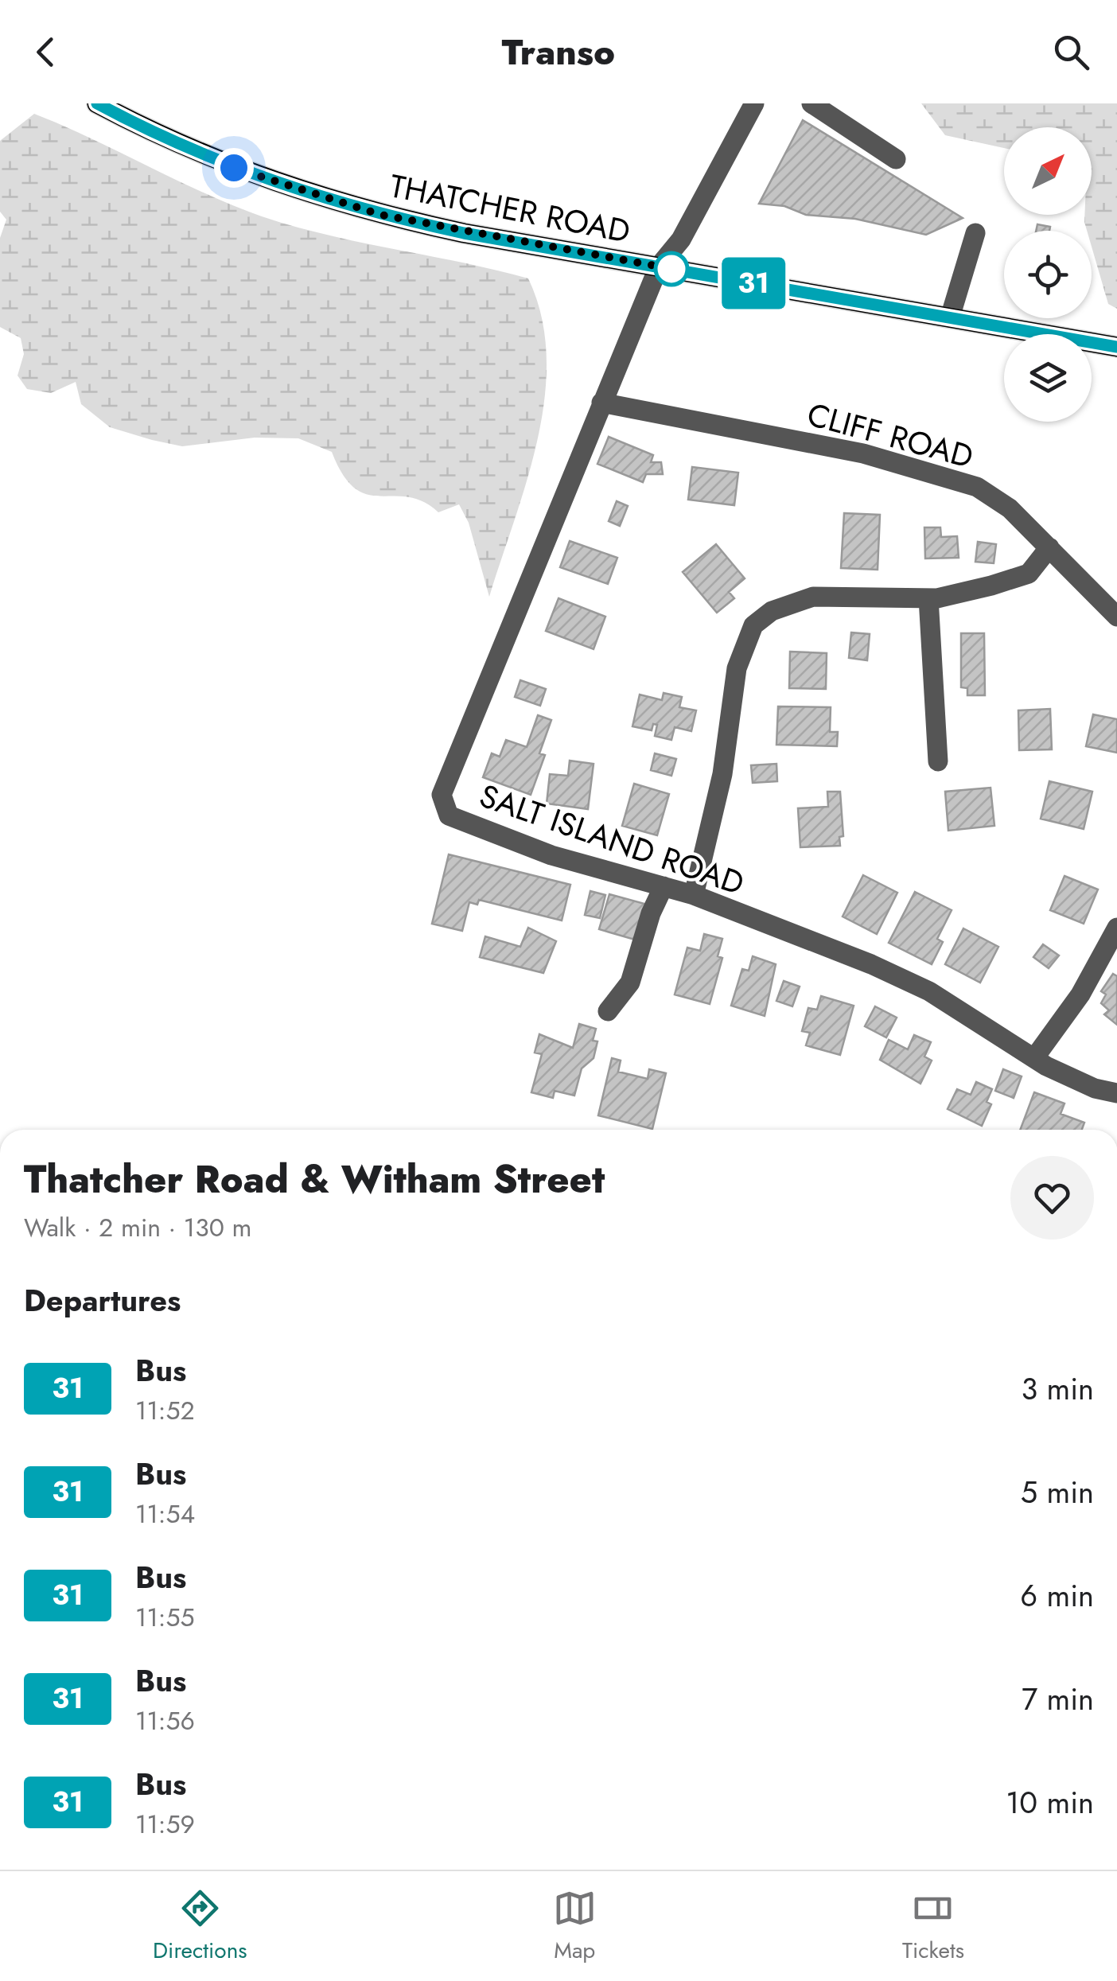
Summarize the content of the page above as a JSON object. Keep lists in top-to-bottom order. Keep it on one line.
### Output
{"streets":{"main road":["THATCHER ROAD"],"street":["CLIFF ROAD","SALT ISLAND ROAD"]},"crossings":[["THATCHER ROAD","SALT ISLAND ROAD"],["CLIFF ROAD","SALT ISLAND ROAD"]],"lines":["bus line 31"],"north":"top right","page":{"header":"Transo","on_map":"31","heading":[["Thatcher Road & Witham Street","Walk · 2 min · 130 m"],"Departures"],"list":[{"mark":"31","name":"Bus","note":"11:52","value":"3 min"},{"mark":"31","name":"Bus","note":"11:54","value":"5 min"},{"mark":"31","name":"Bus","note":"11:55","value":"6 min"},{"mark":"31","name":"Bus","note":"11:56","value":"7 min"},{"mark":"31","name":"Bus","note":"11:59","value":"10 min"}],"tabs":["Directions","Map","Tickets"]}}
